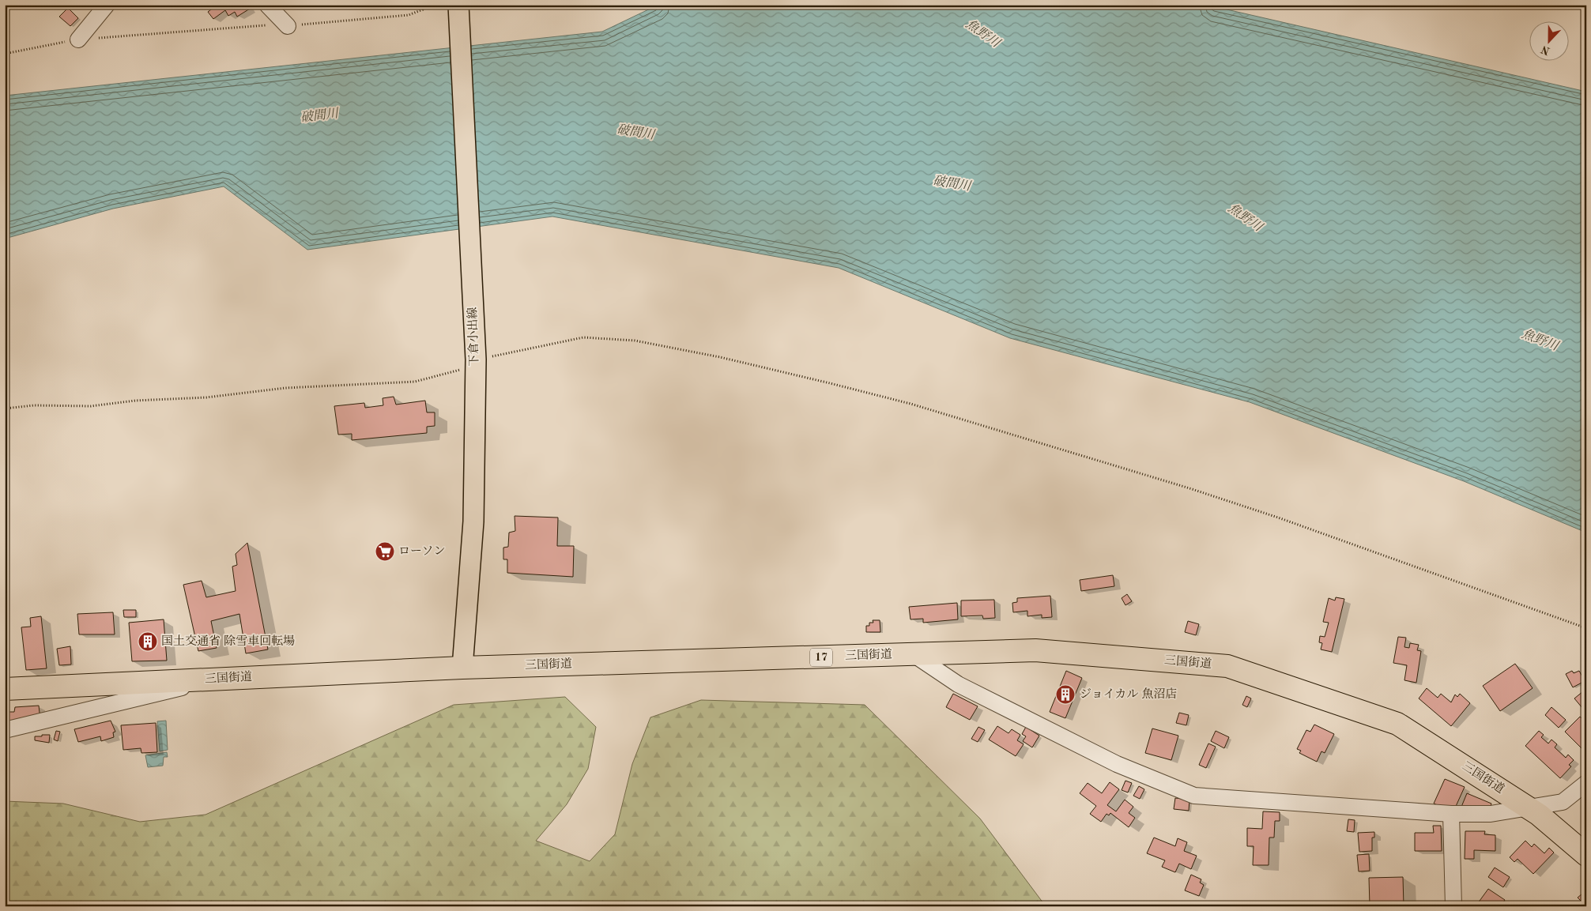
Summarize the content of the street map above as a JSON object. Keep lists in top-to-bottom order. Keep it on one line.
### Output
{"streets":{"highway":["三国街道","17"],"main road":["下倉小出線"]},"crossings":[["下倉小出線","三国街道"]],"water":["魚野川","破間川"],"places":{"supermarket":["ローソン"],"building":["国土交通省 除雪車回転場","ジョイカル 魚沼店"]},"north":"bottom"}
